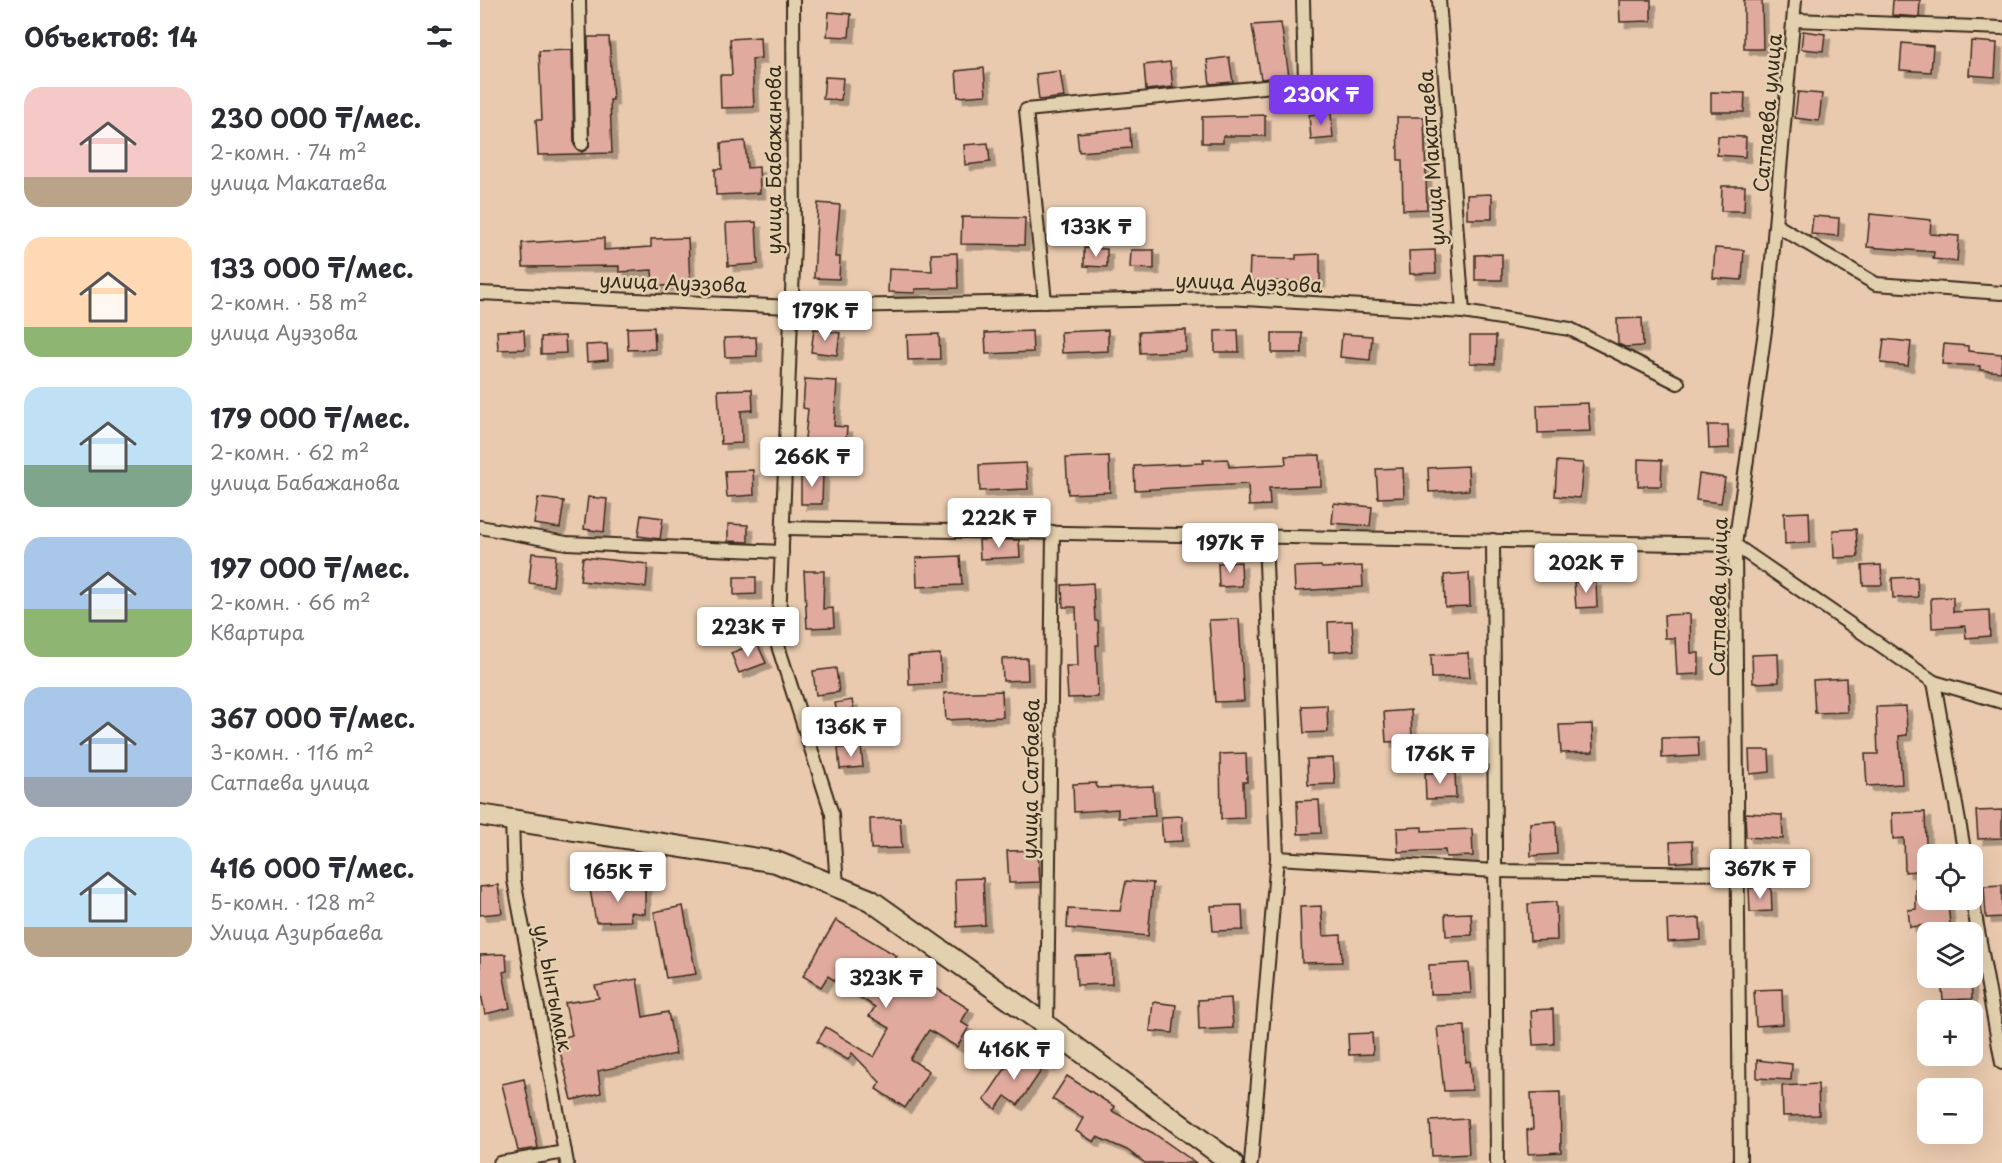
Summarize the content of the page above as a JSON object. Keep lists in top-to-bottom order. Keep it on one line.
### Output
{"streets":{"street":["Сатпаева улица","улица Макатаева","улица Бабажанова","улица Ауэзова","улица Сатбаева","ул. Ынтымак"]},"crossings":[["улица Макатаева","улица Ауэзова"],["улица Бабажанова","улица Ауэзова"]],"page":{"heading":"Объектов: 14","list":[{"name":"230 000 ₸/мес.","note":"2-комн. · 74 m² · улица Макатаева"},{"name":"133 000 ₸/мес.","note":"2-комн. · 58 m² · улица Ауэзова"},{"name":"179 000 ₸/мес.","note":"2-комн. · 62 m² · улица Бабажанова"},{"name":"197 000 ₸/мес.","note":"2-комн. · 66 m² · Квартира"},{"name":"367 000 ₸/мес.","note":"3-комн. · 116 m² · Сатпаева улица"},{"name":"416 000 ₸/мес.","note":"5-комн. · 128 m² · Улица Азирбаева"}],"price":["230K ₸","133K ₸","179K ₸","266K ₸","222K ₸","197K ₸","202K ₸","223K ₸","136K ₸","176K ₸","367K ₸","165K ₸","323K ₸","416K ₸"],"map_buttons":["+","−"]}}
